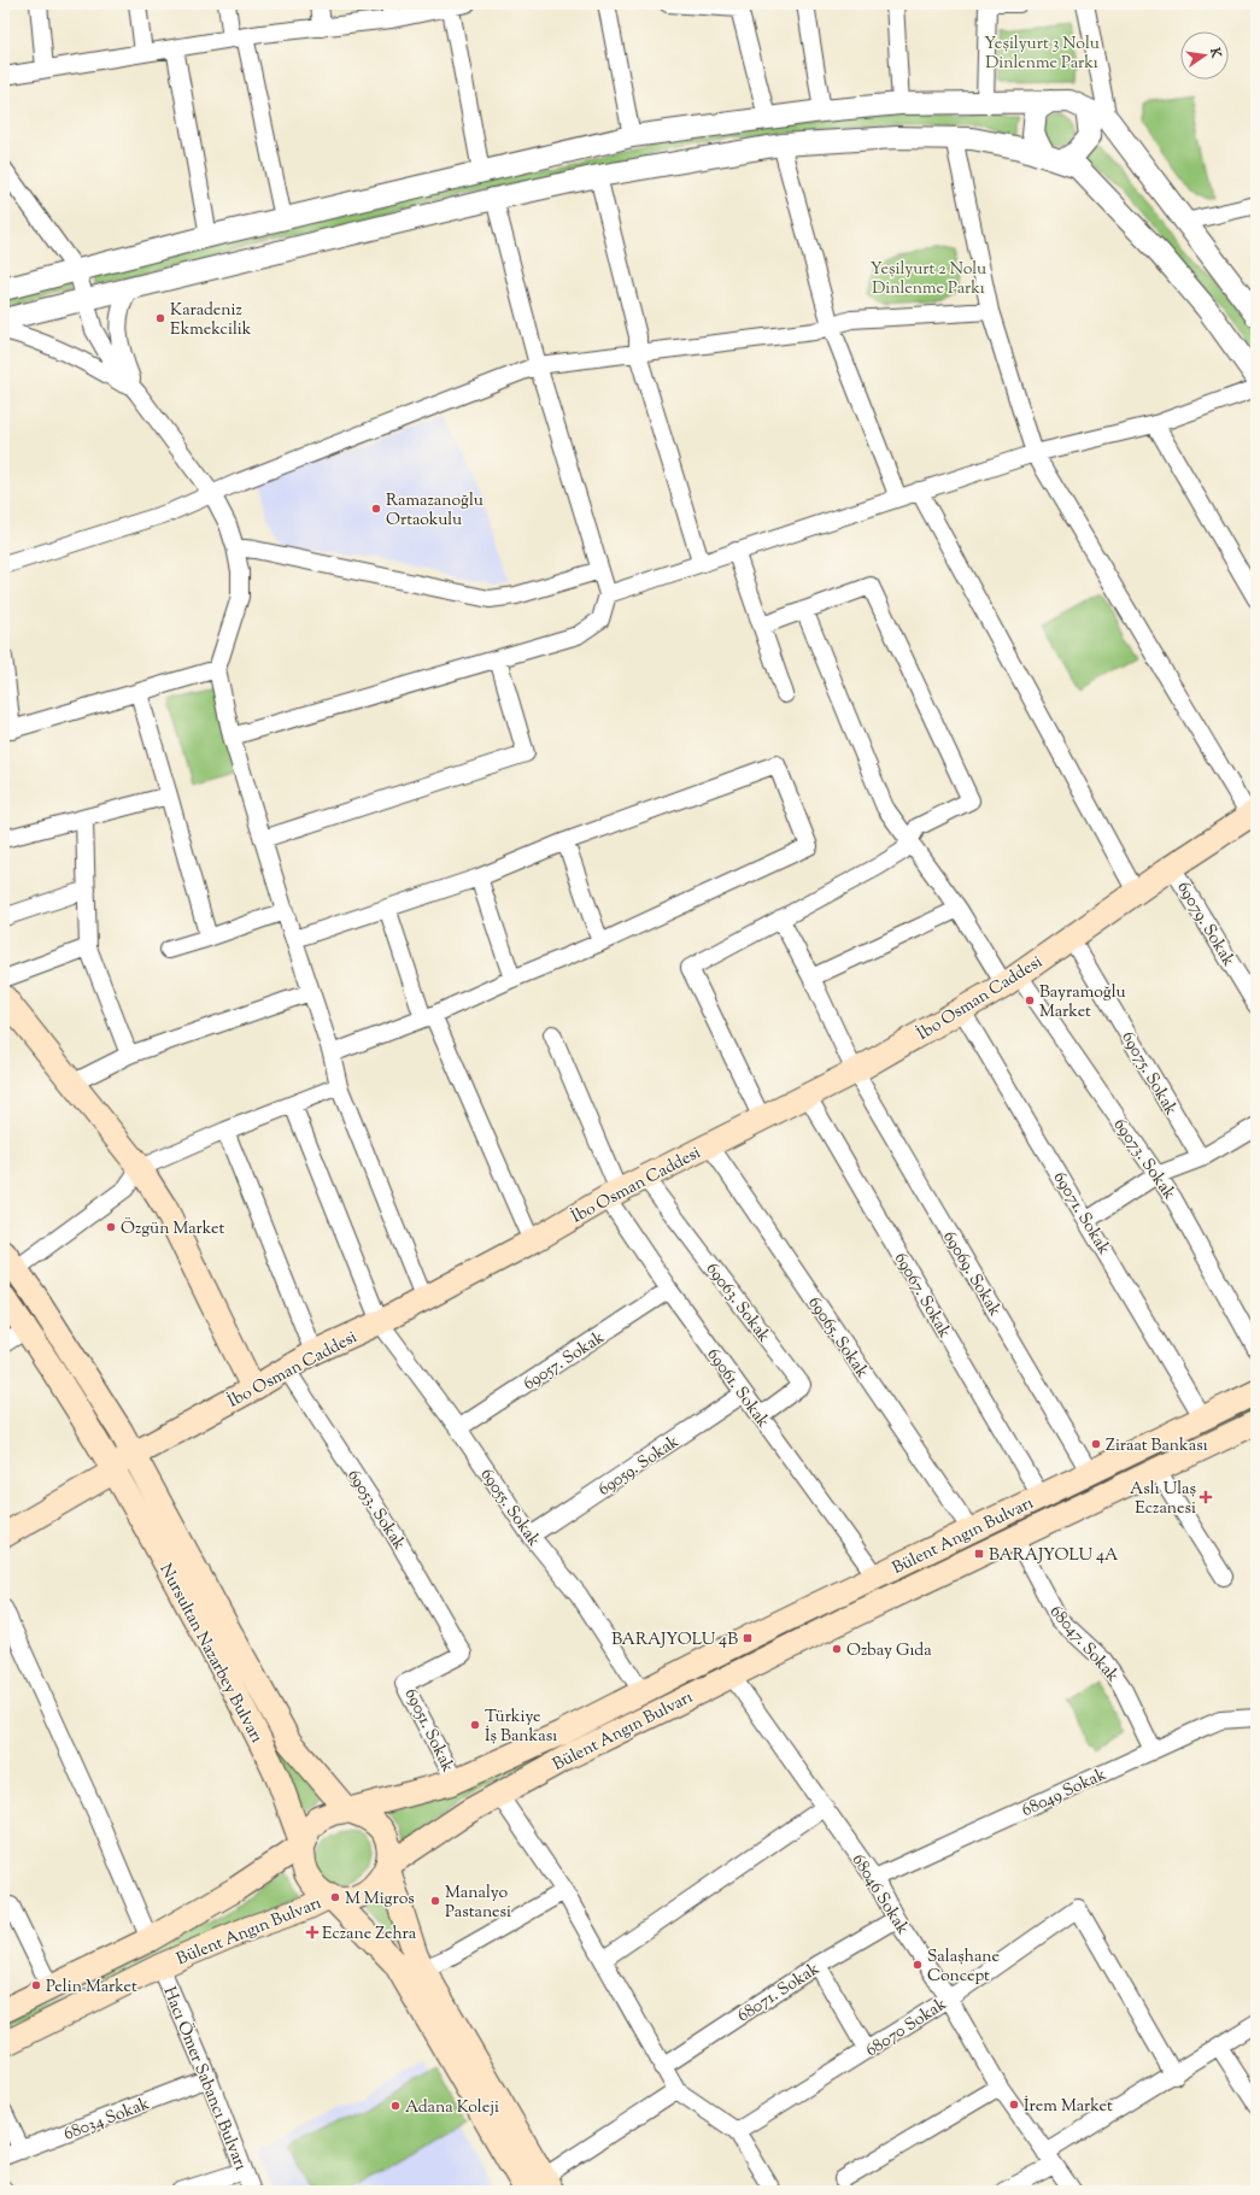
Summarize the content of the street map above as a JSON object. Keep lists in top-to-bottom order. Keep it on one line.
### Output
{"streets":{"main road":["İbo Osman Caddesi","Bülent Angın Bulvarı","Nursultan Nazarbey Bulvarı"],"street":["69079. Sokak","69075. Sokak","69073. Sokak","69071. Sokak","69069. Sokak","69067. Sokak","69063. Sokak","69065. Sokak","69057. Sokak","69061. Sokak","69059. Sokak","69055. Sokak","69053. Sokak","68047. Sokak","69051. Sokak","68049 Sokak","68046 Sokak","68071. Sokak","68070 Sokak","Hacı Ömer Sabancı Bulvarı","68034 Sokak"]},"crossings":[["69079. Sokak","İbo Osman Caddesi"],["İbo Osman Caddesi","69075. Sokak"],["İbo Osman Caddesi","69073. Sokak"],["İbo Osman Caddesi","69071. Sokak"],["İbo Osman Caddesi","69069. Sokak"],["İbo Osman Caddesi","69067. Sokak"],["İbo Osman Caddesi","69063. Sokak"],["İbo Osman Caddesi","69065. Sokak"],["İbo Osman Caddesi","69061. Sokak"],["İbo Osman Caddesi","69055. Sokak"],["İbo Osman Caddesi","69053. Sokak"],["İbo Osman Caddesi","Nursultan Nazarbey Bulvarı"],["69071. Sokak","Bülent Angın Bulvarı"],["69069. Sokak","Bülent Angın Bulvarı"],["69067. Sokak","Bülent Angın Bulvarı"],["69063. Sokak","69061. Sokak"],["69065. Sokak","Bülent Angın Bulvarı"],["69057. Sokak","69061. Sokak"],["69057. Sokak","69055. Sokak"],["69061. Sokak","69059. Sokak"],["69061. Sokak","Bülent Angın Bulvarı"],["69059. Sokak","69055. Sokak"],["69055. Sokak","Bülent Angın Bulvarı"],["69053. Sokak","69051. Sokak"],["Bülent Angın Bulvarı","68047. Sokak"],["Bülent Angın Bulvarı","Nursultan Nazarbey Bulvarı"],["Bülent Angın Bulvarı","69051. Sokak"],["Bülent Angın Bulvarı","68046 Sokak"],["Bülent Angın Bulvarı","Hacı Ömer Sabancı Bulvarı"],["68047. Sokak","68049 Sokak"],["68049 Sokak","68046 Sokak"],["68046 Sokak","68071. Sokak"],["68046 Sokak","68070 Sokak"],["Hacı Ömer Sabancı Bulvarı","68034 Sokak"]],"parks":["Yeşilyurt 3 Nolu Dinlenme Parkı","Yeşilyurt 2 Nolu Dinlenme Parkı"],"places":{"other":["Karadeniz Ekmekcilik","Ramazanoğlu Ortaokulu","Bayramoğlu Market","Özgün Market","Ziraat Bankası","Ozbay Gıda","Türkiye İş Bankası","M Migros","Manalyo Pastanesi","Salaşhane Concept","Pelin Market","İrem Market","Adana Koleji"],"health":["Aslı Ulaş Eczanesi","Eczane Zehra"],"transit":["BARAJYOLU 4A","BARAJYOLU 4B"]},"north":"right"}
